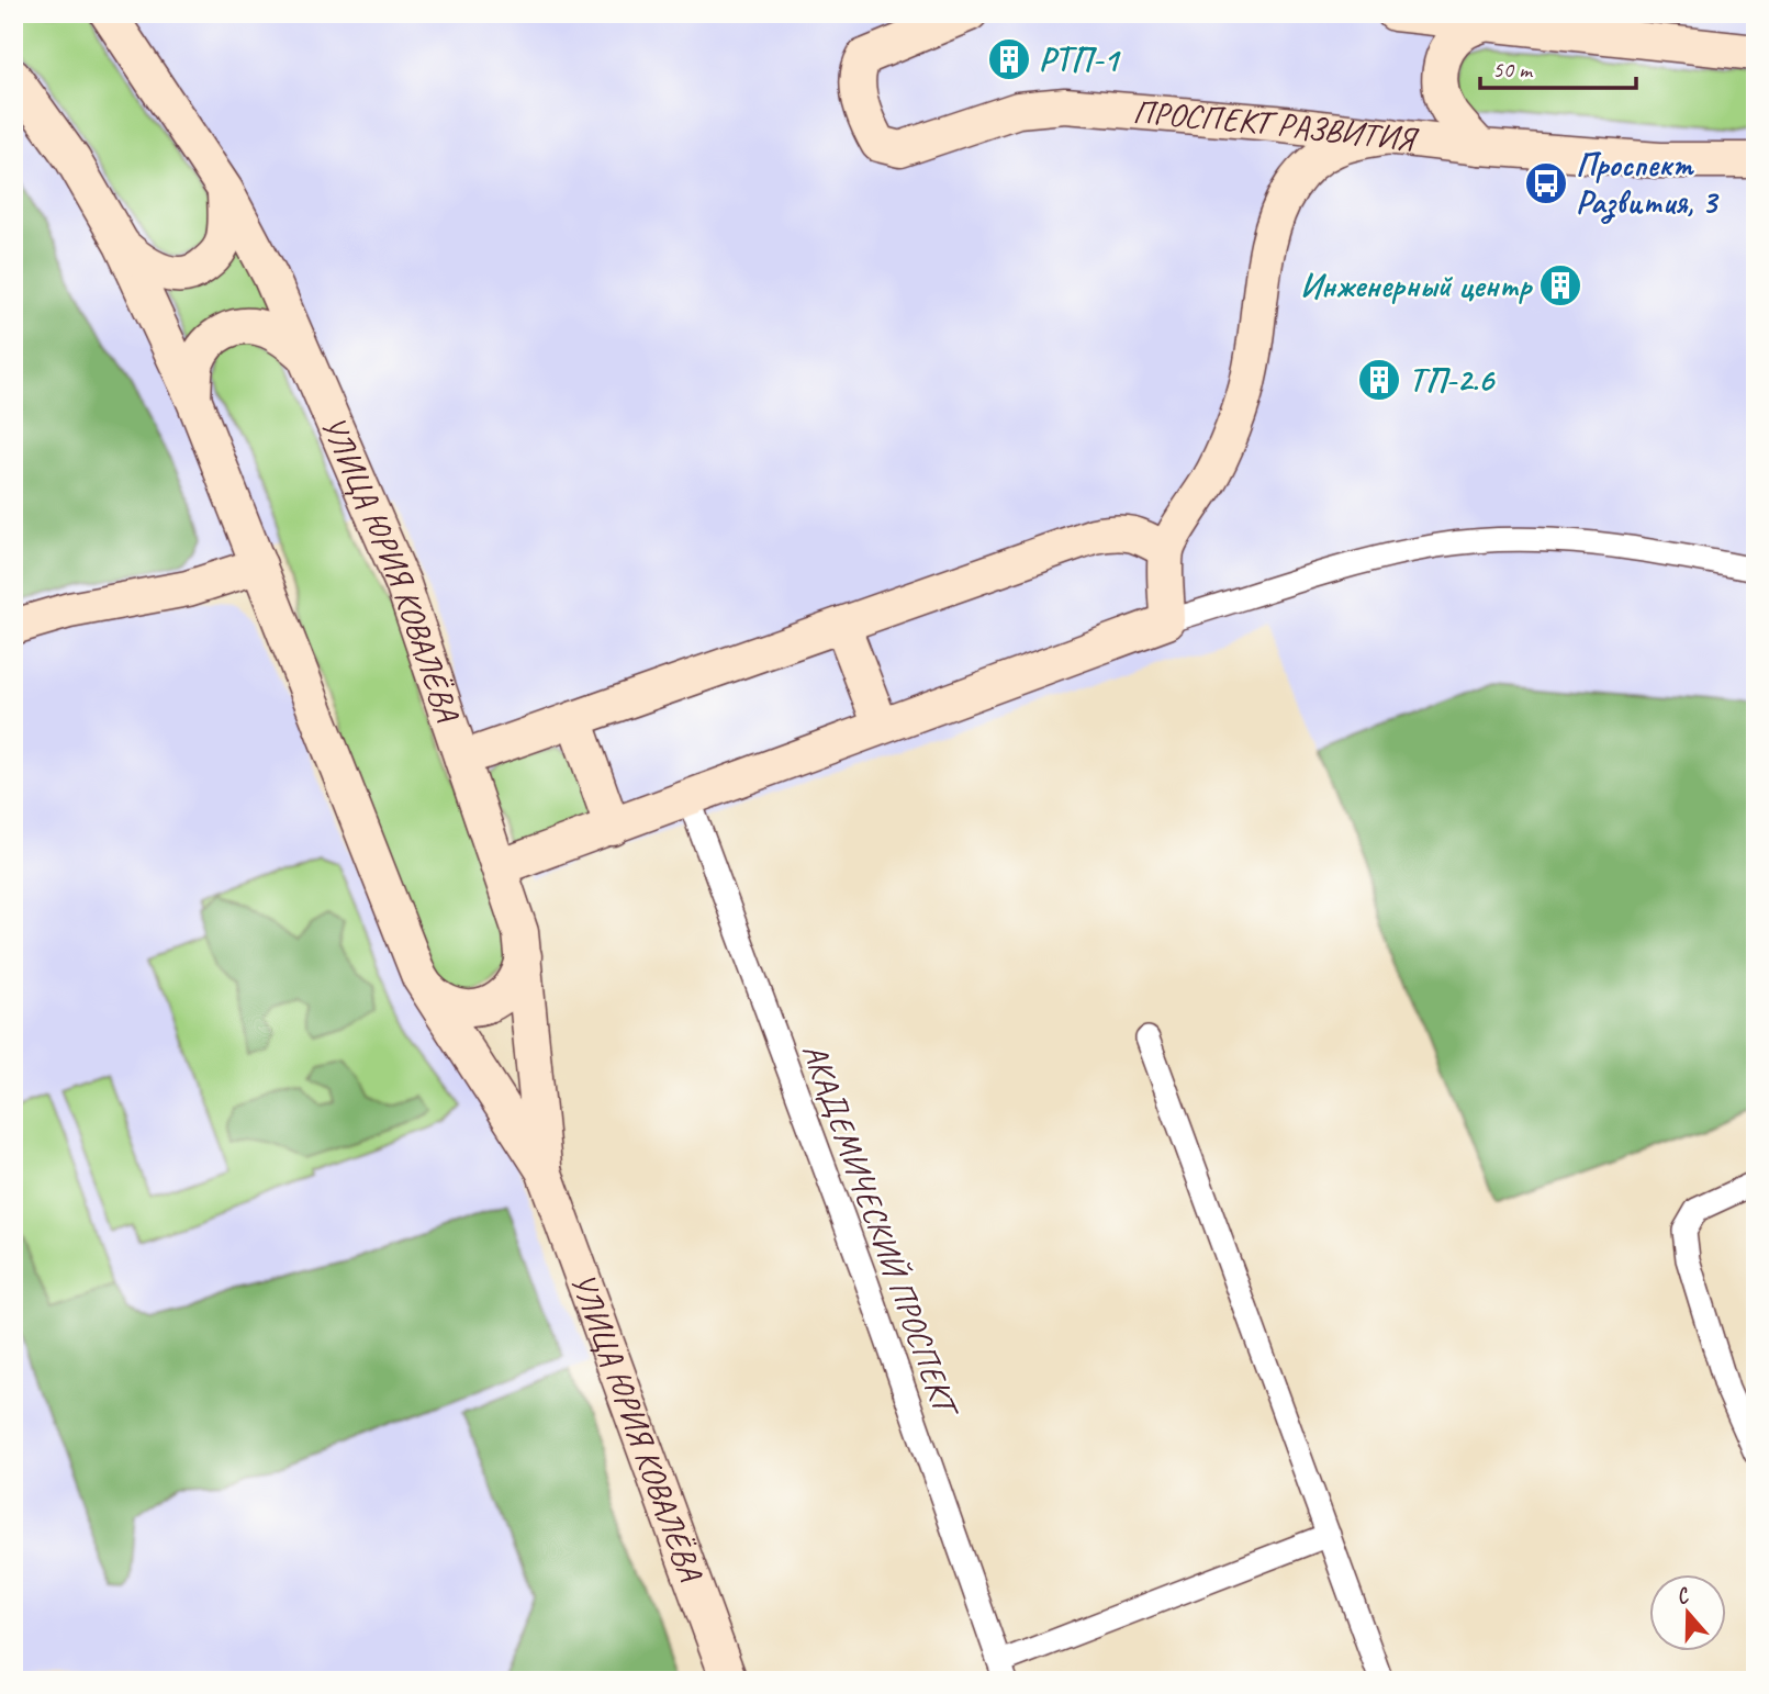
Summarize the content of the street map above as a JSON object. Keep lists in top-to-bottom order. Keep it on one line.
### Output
{"streets":{"street":["ПРОСПЕКТ РАЗВИТИЯ","УЛИЦА ЮРИЯ КОВАЛЁВА","АКАДЕМИЧЕСКИЙ ПРОСПЕКТ"]},"places":{"building":["РТП-1","Инженерный центр","ТП-2.6"],"bus stop":["Проспект Развития, 3"]},"scale_bar":"50 m","north":"top"}
